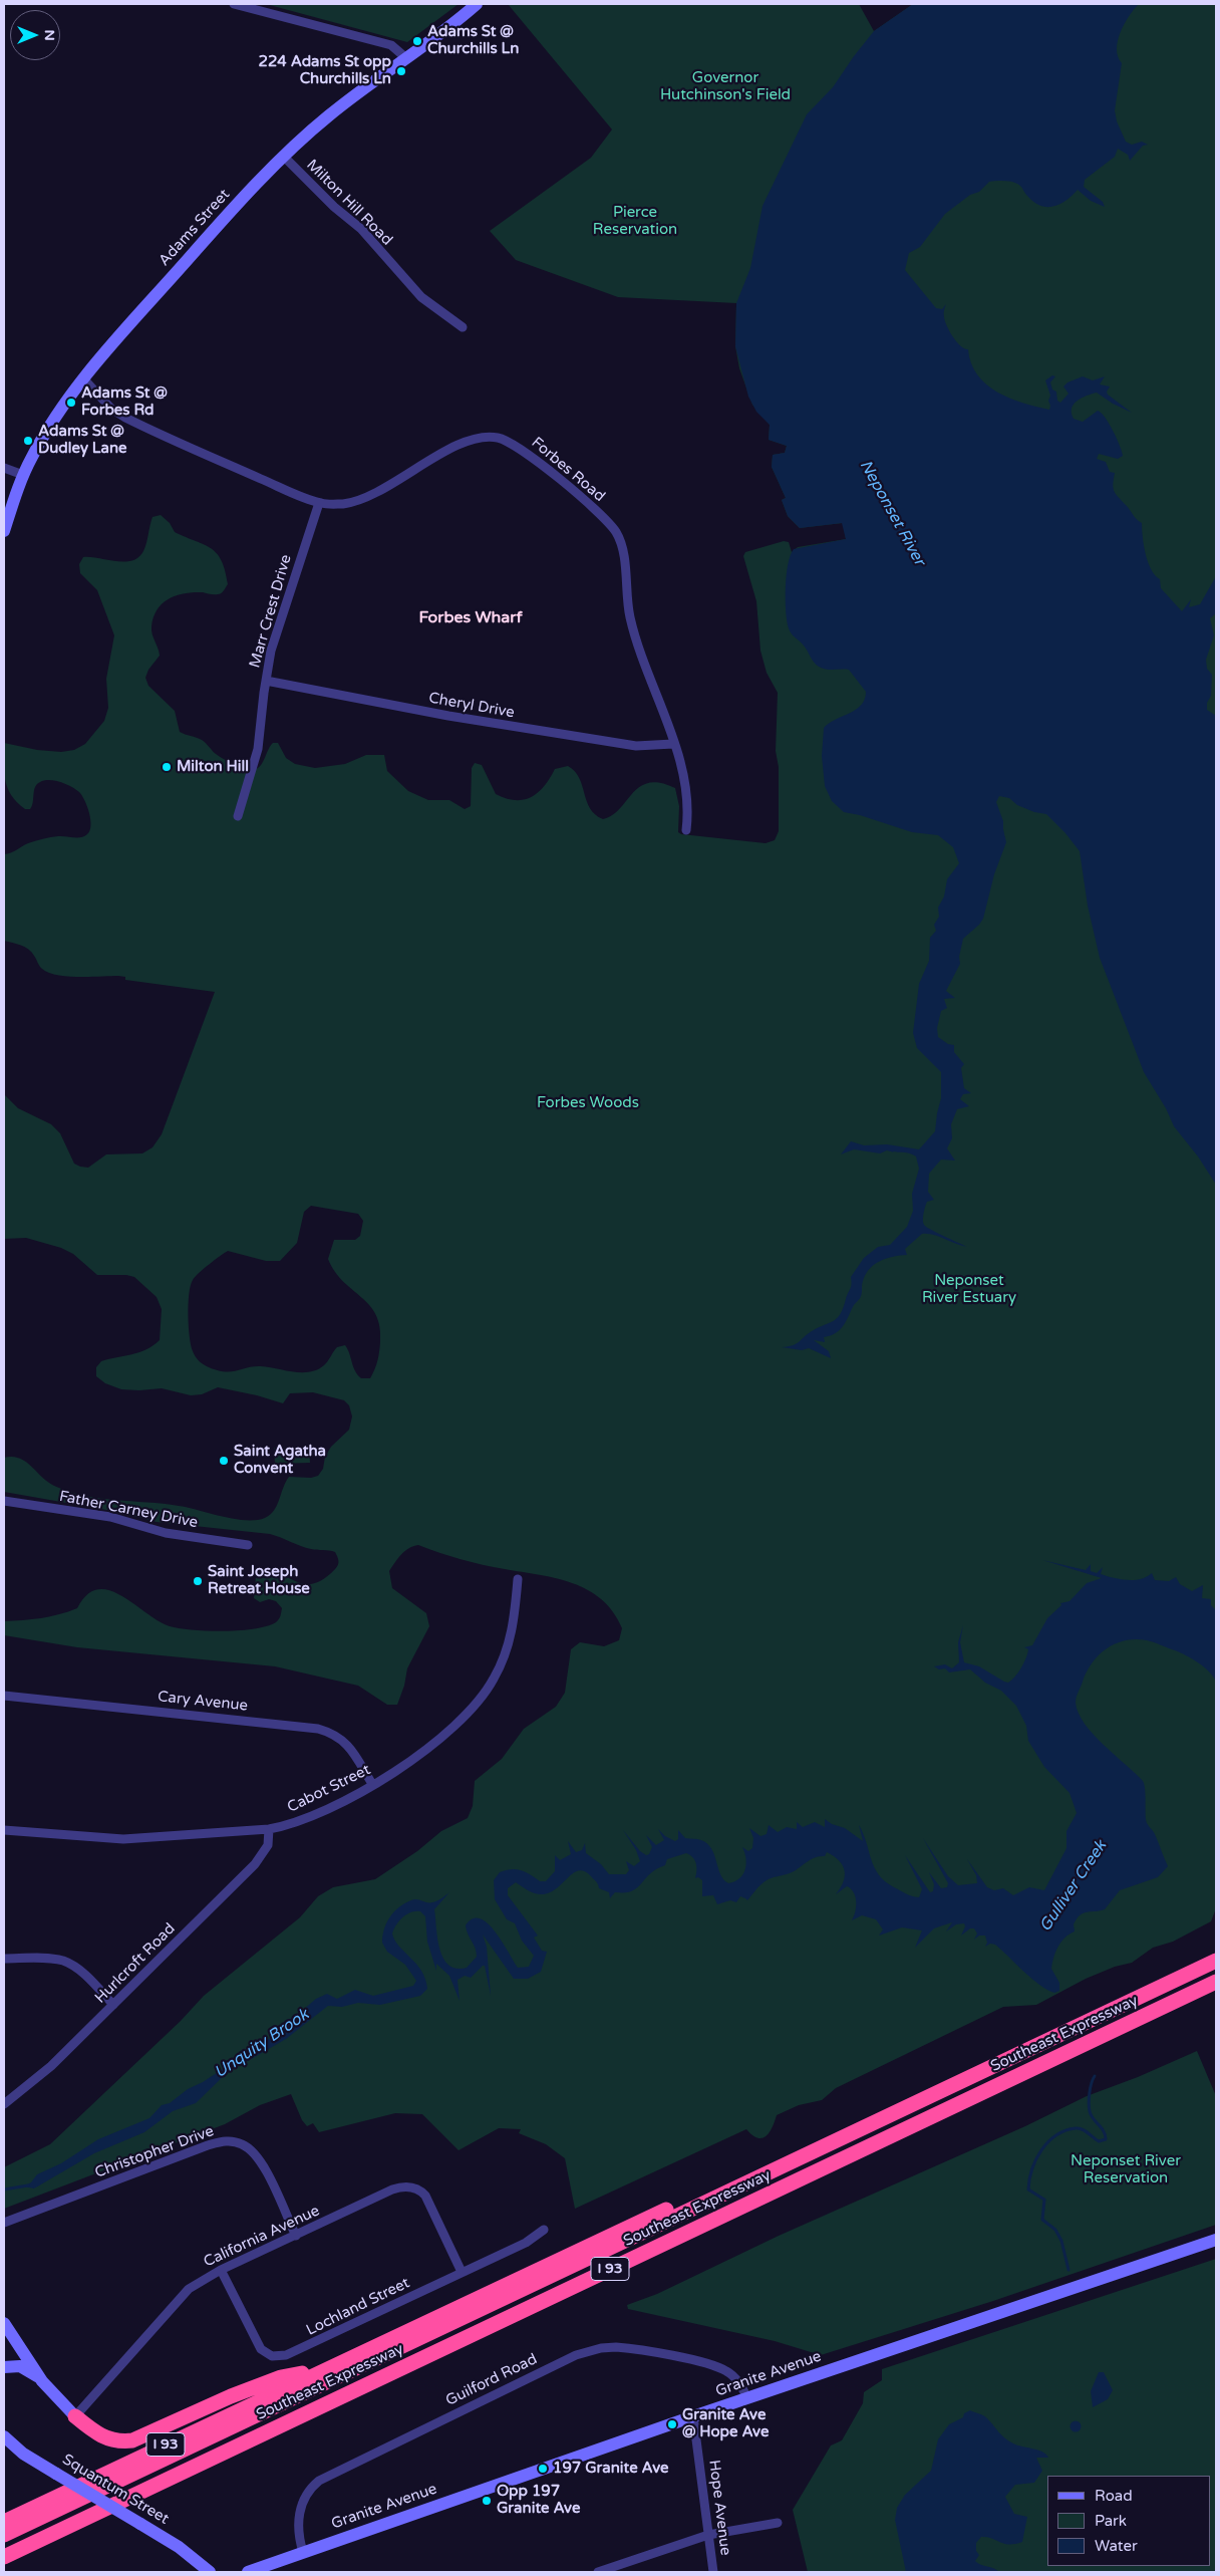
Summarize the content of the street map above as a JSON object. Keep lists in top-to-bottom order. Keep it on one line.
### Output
{"streets":{"highway":["Southeast Expressway","I 93"],"main road":["Adams Street","Granite Avenue","Squantum Street"],"street":["Milton Hill Road","Forbes Road","Marr Crest Drive","Cheryl Drive","Father Carney Drive","Cary Avenue","Cabot Street","Hurlcroft Road","Christopher Drive","California Avenue","Lochland Street","Guilford Road","Hope Avenue"]},"crossings":[["Milton Hill Road","Adams Street"],["Adams Street","Forbes Road"],["Forbes Road","Marr Crest Drive"],["Forbes Road","Cheryl Drive"],["Marr Crest Drive","Cheryl Drive"],["Cary Avenue","Cabot Street"],["Cabot Street","Hurlcroft Road"],["Christopher Drive","California Avenue"],["California Avenue","Lochland Street"],["Granite Avenue","Guilford Road"],["Granite Avenue","Hope Avenue"]],"districts":["Forbes Wharf"],"water":["Neponset River","Gulliver Creek","Unquity Brook"],"parks":["Governor Hutchinson's Field","Pierce Reservation","Forbes Woods","Neponset River Estuary","Neponset River Reservation"],"places":["Adams St @ Churchills Ln","224 Adams St opp Churchills Ln","Adams St @ Forbes Rd","Adams St @ Dudley Lane","Milton Hill","Saint Agatha Convent","Saint Joseph Retreat House","Granite Ave @ Hope Ave","197 Granite Ave","Opp 197 Granite Ave"],"legend":["Road","Park","Water"],"north":"right"}
